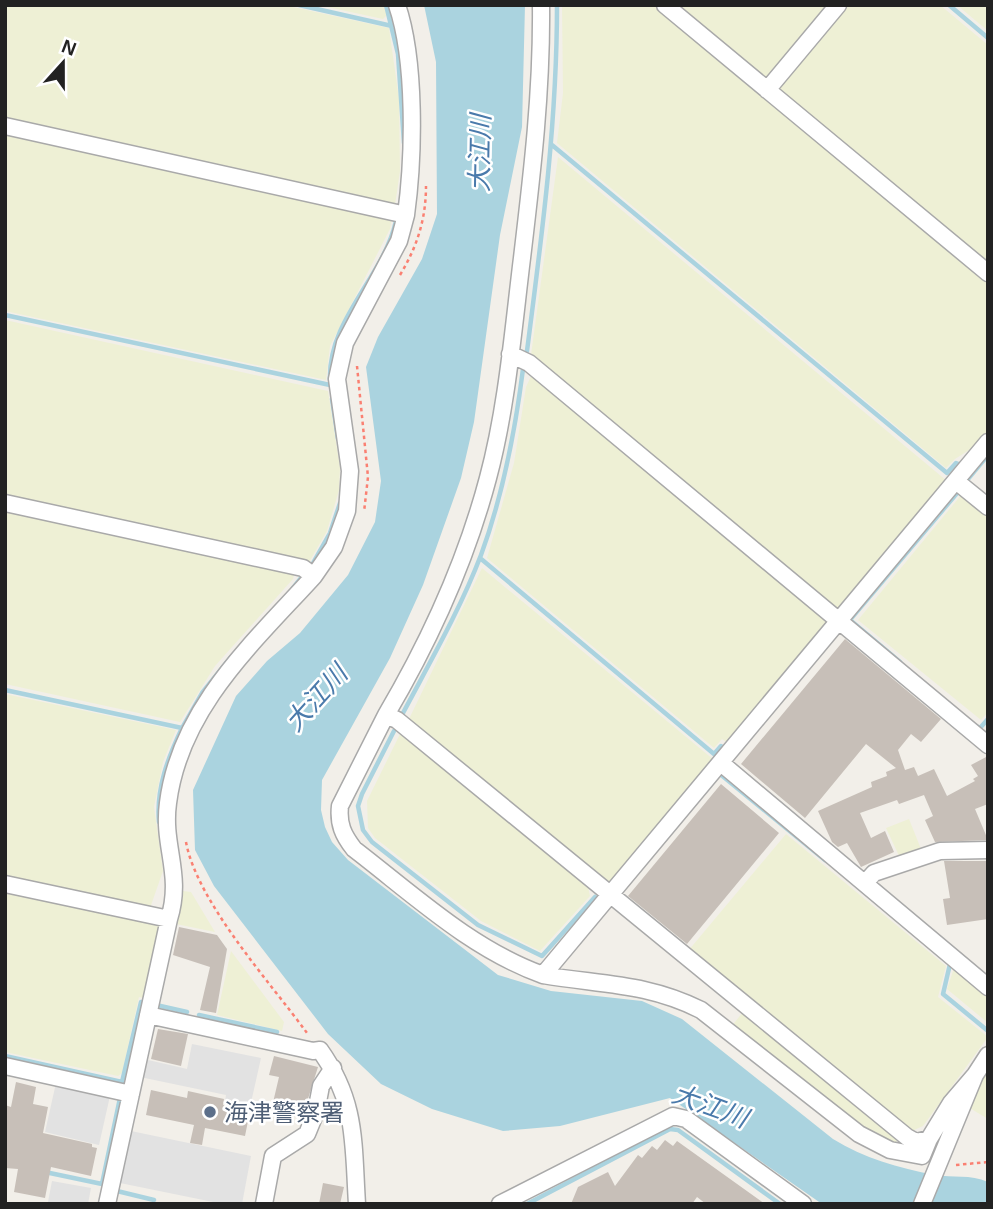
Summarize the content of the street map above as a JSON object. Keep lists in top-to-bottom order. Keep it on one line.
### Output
{"water":["大江川"],"places":["海津警察署"],"north":"top"}
